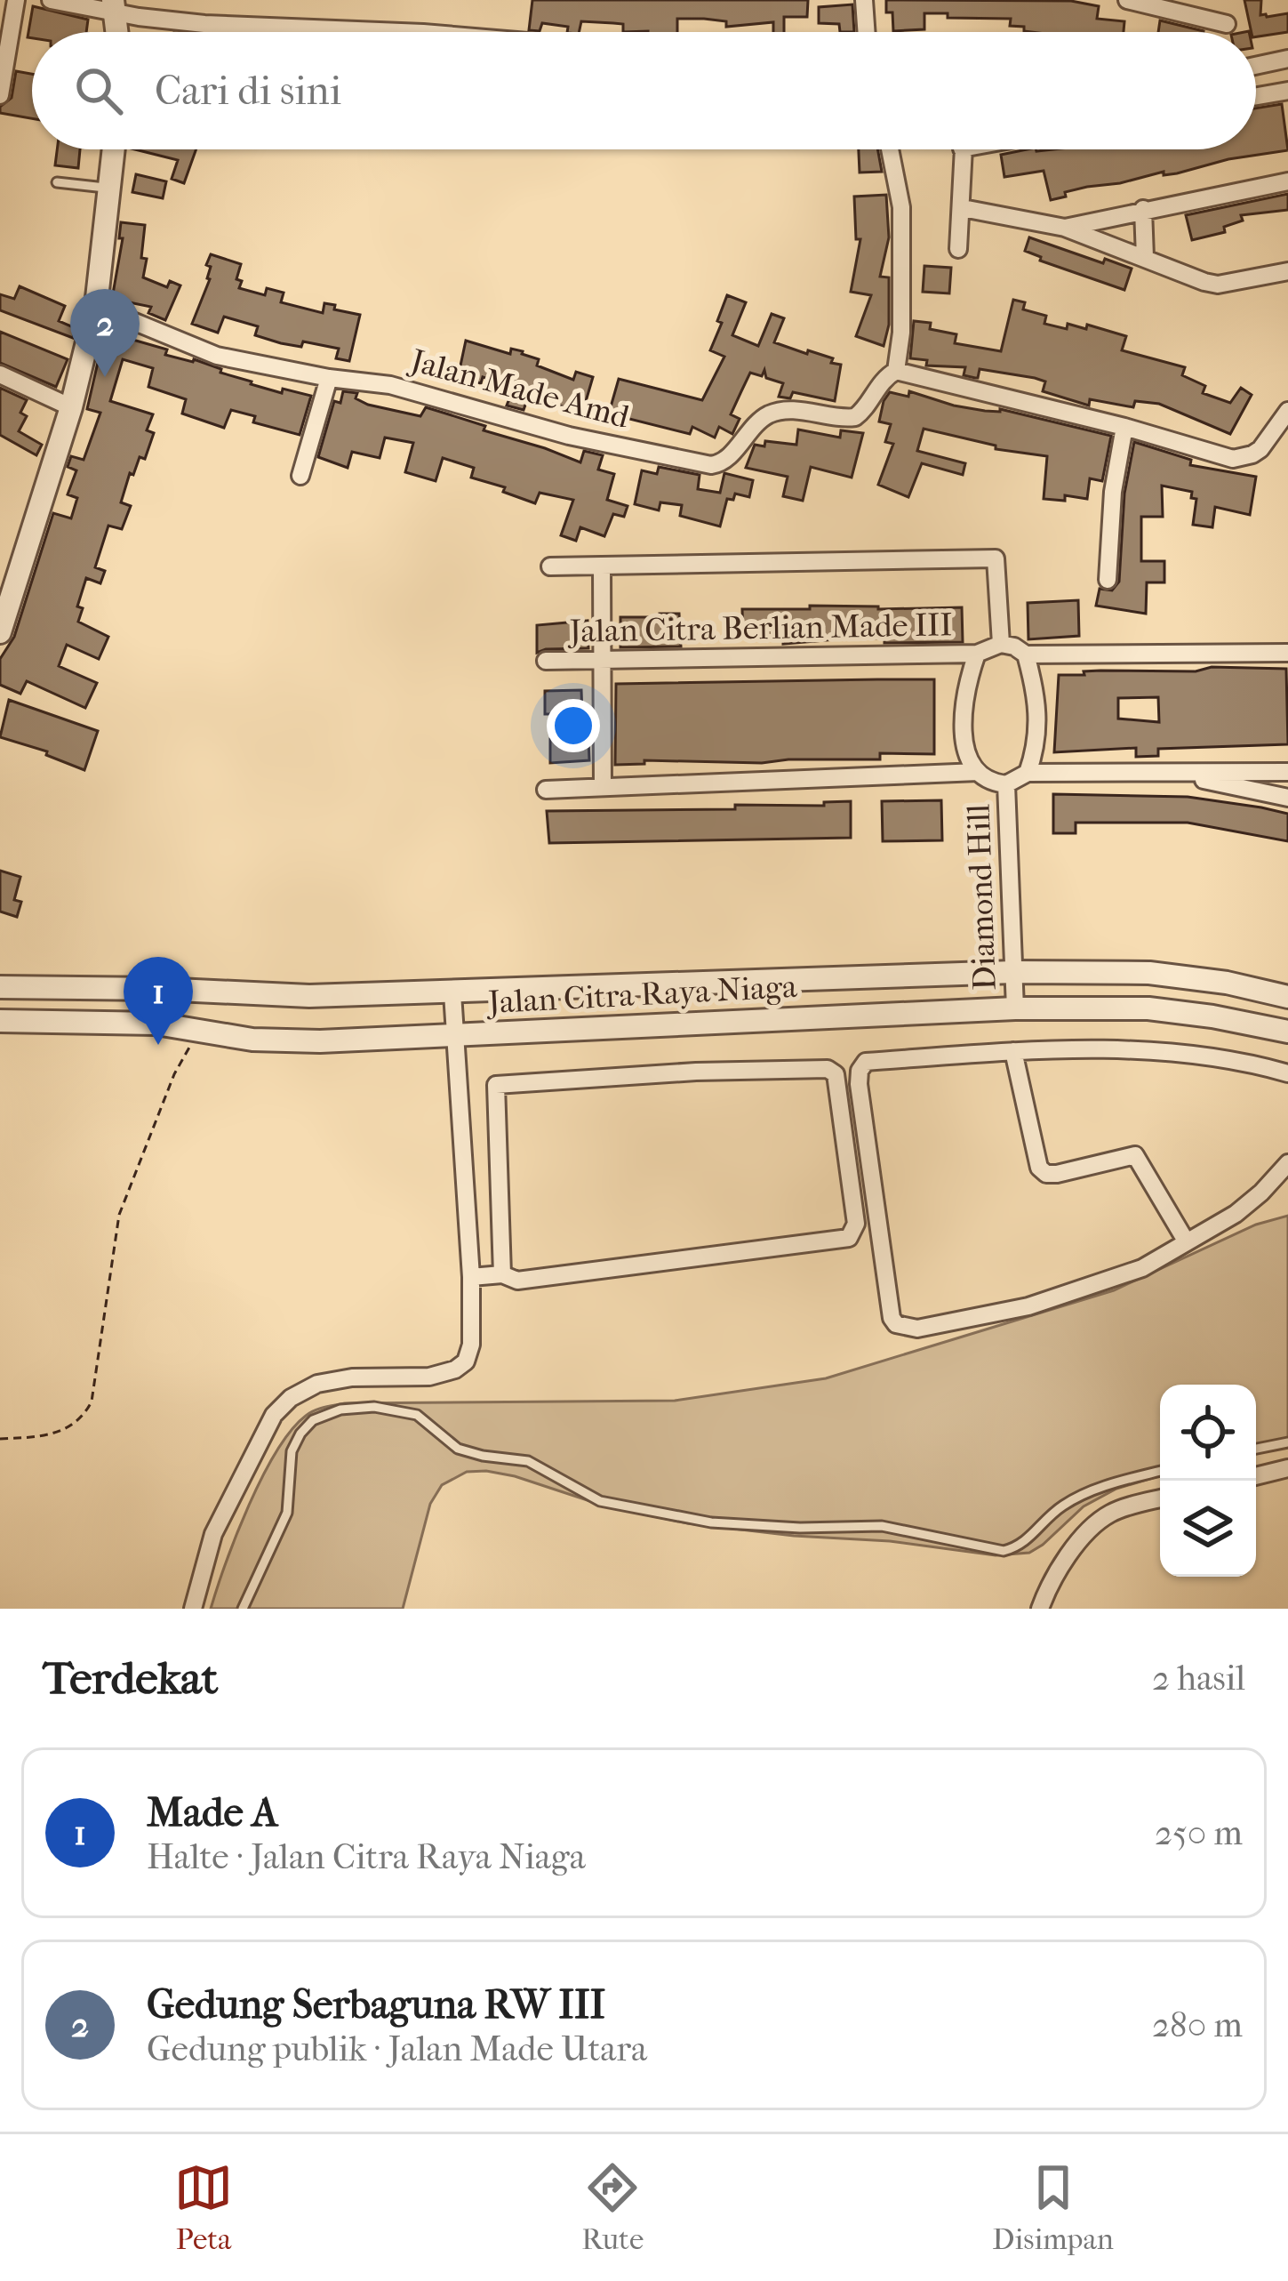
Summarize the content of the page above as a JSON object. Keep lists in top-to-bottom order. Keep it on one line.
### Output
{"streets":{"street":["Jalan Made Amd","Jalan Citra Berlian Made III","Diamond Hill","Jalan Citra Raya Niaga"]},"crossings":[["Jalan Citra Berlian Made III","Diamond Hill"],["Diamond Hill","Jalan Citra Raya Niaga"]],"page":{"search":"Cari di sini","pins":["2","1"],"heading":["Terdekat","2 hasil"],"list":[{"mark":"1","name":"Made A","note":"Halte · Jalan Citra Raya Niaga","value":"250 m"},{"mark":"2","name":"Gedung Serbaguna RW III","note":"Gedung publik · Jalan Made Utara","value":"280 m"}],"nav":["Peta","Rute","Disimpan"]}}
